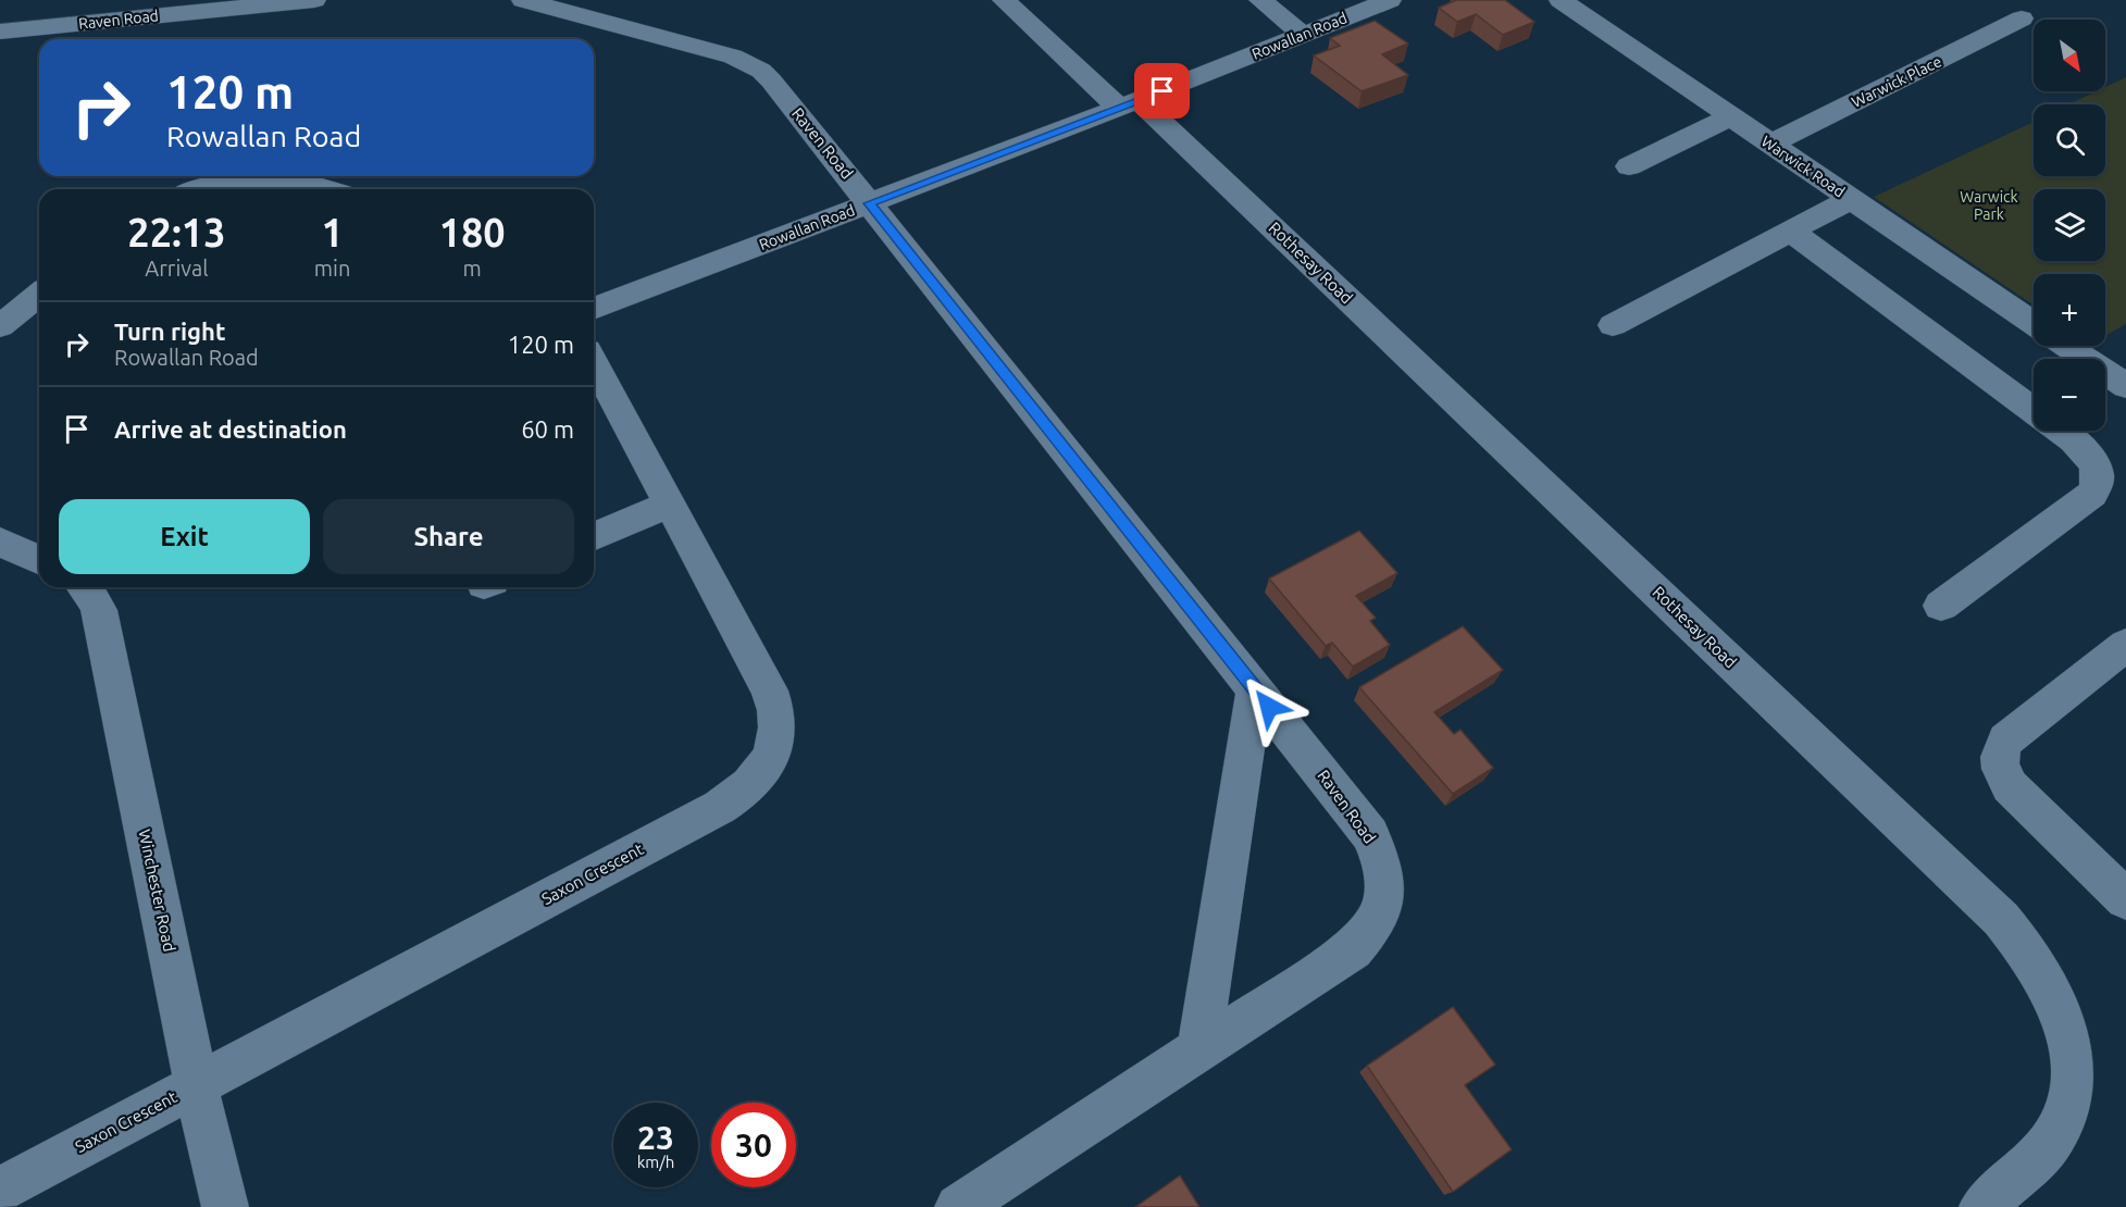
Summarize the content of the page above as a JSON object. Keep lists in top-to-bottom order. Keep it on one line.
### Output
{"streets":{"street":["Raven Road","Rowallan Road","Warwick Place","Warwick Road","Rothesay Road","Saxon Crescent","Winchester Road"]},"crossings":[["Raven Road","Rowallan Road"],["Rowallan Road","Rothesay Road"],["Warwick Place","Warwick Road"],["Saxon Crescent","Winchester Road"]],"parks":["Warwick Park"],"north":"bottom right","page":{"map_buttons":["+","−"],"turn":["120 m","Rowallan Road"],"eta":["22:13","Arrival","1","min","180","m"],"list":[{"name":"Turn right","note":"Rowallan Road","value":"120 m"},{"name":"Arrive at destination","value":"60 m"}],"buttons":["Exit","Share"],"speed":"23 km/h","limit":"30"}}
